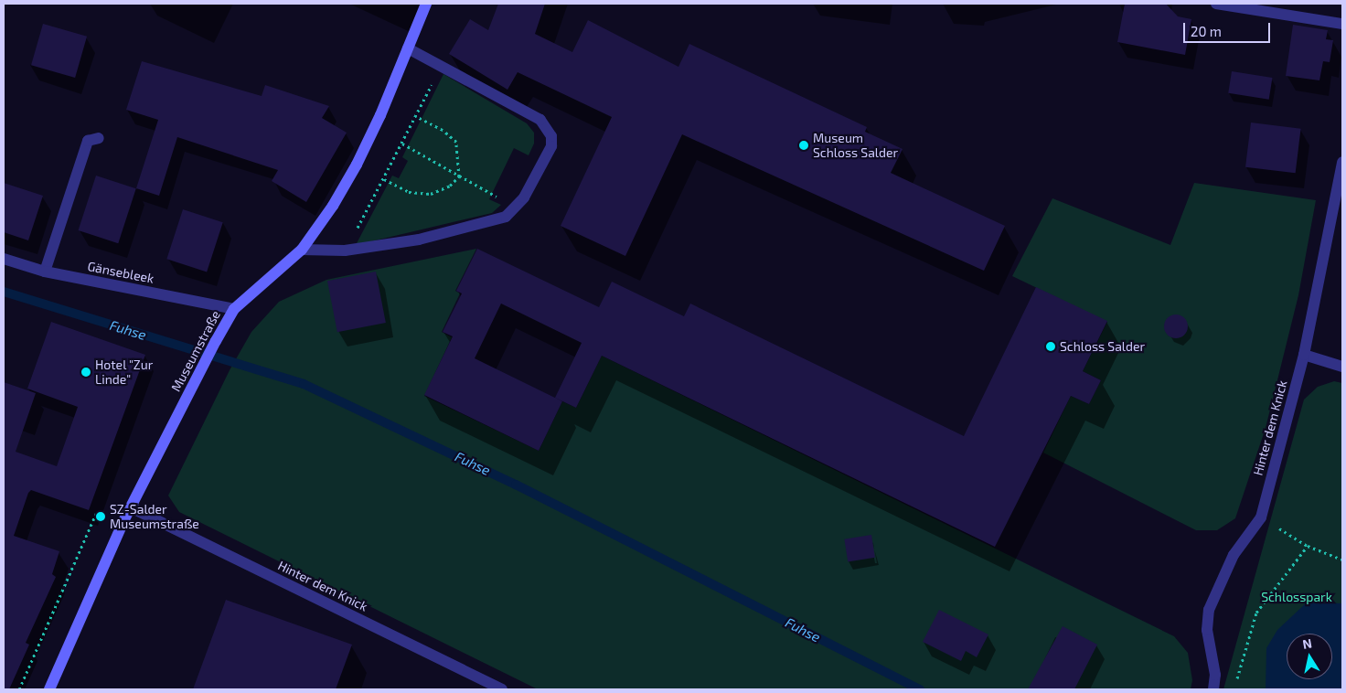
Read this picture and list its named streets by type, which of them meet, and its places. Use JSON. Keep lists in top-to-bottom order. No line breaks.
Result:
{"streets":{"main road":["Museumstraße"],"street":["Gänsebleek","Hinter dem Knick"]},"crossings":[["Gänsebleek","Museumstraße"],["Museumstraße","Hinter dem Knick"]],"water":["Fuhse"],"parks":["Schlosspark"],"places":["Museum Schloss Salder","Schloss Salder","Hotel \"Zur Linde\"","SZ-Salder Museumstraße"],"scale_bar":"20 m","north":"top"}
